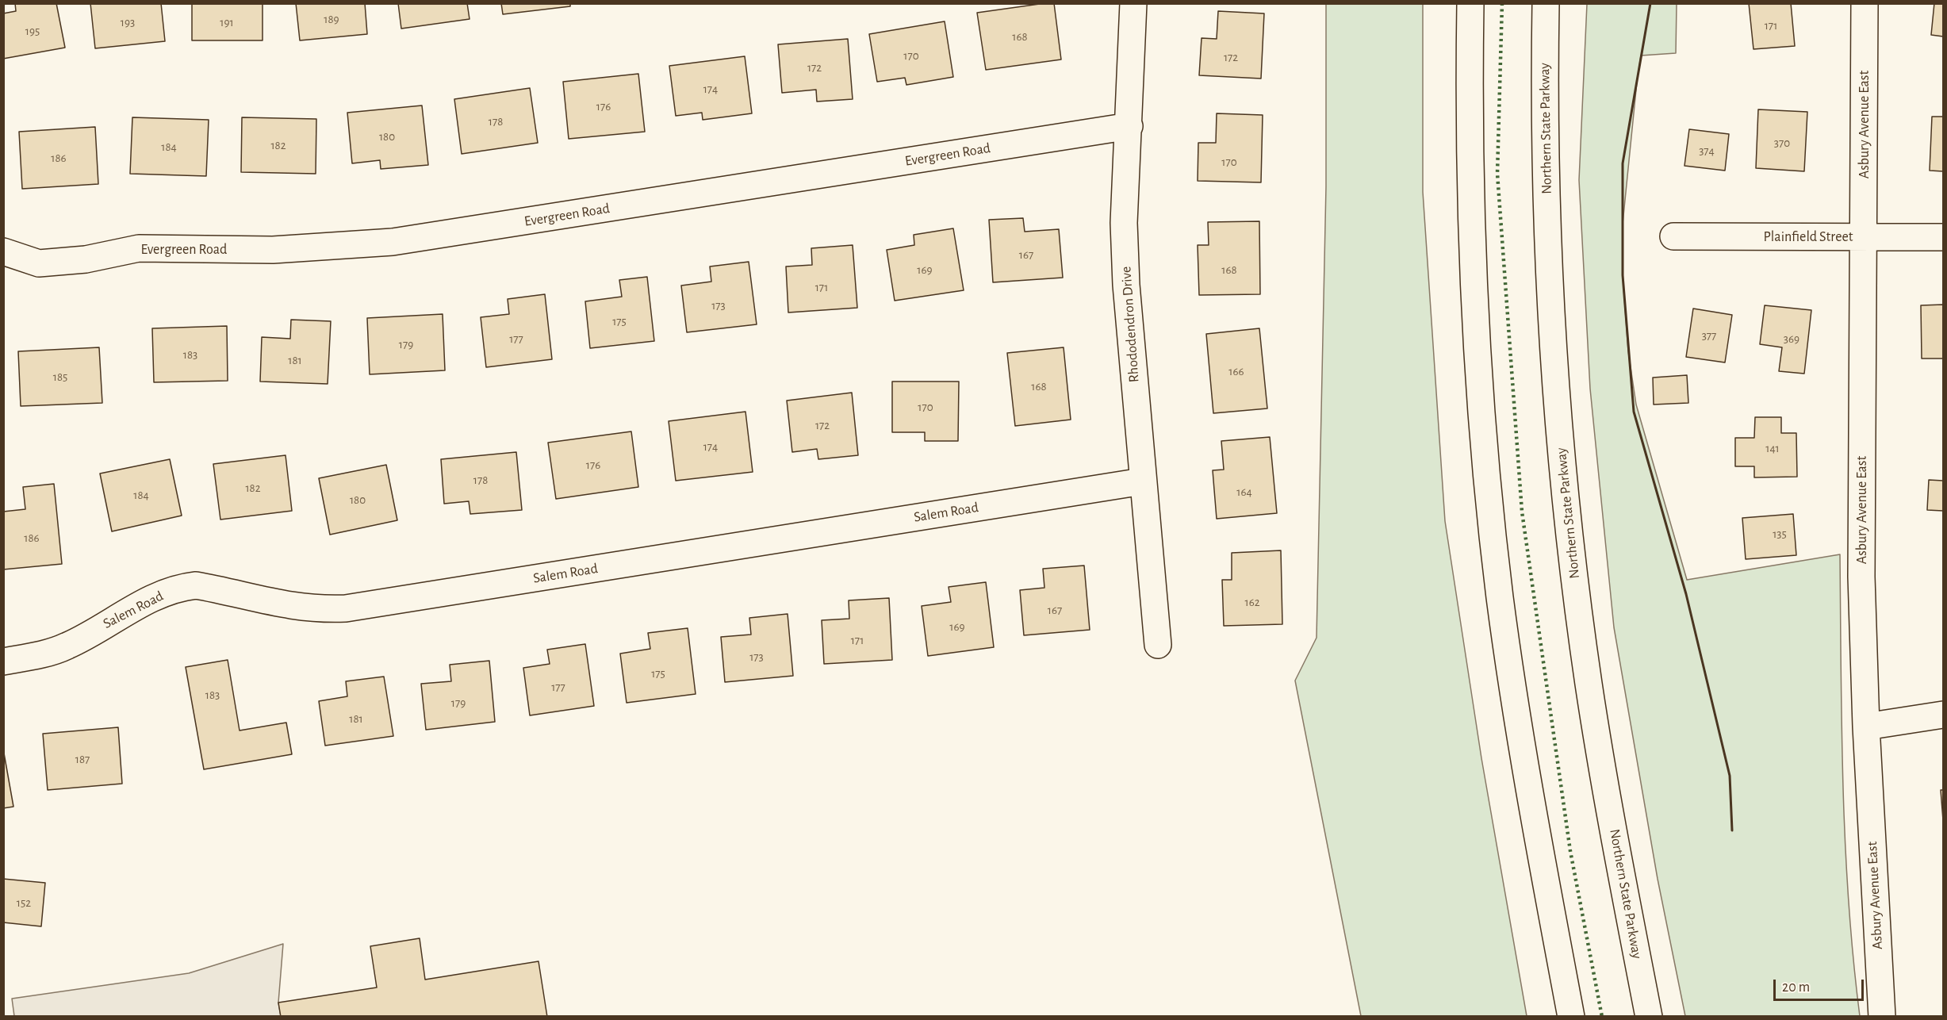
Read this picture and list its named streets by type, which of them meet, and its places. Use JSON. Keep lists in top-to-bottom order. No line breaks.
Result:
{"streets":{"main road":["Asbury Avenue East","Northern State Parkway","Evergreen Road","Plainfield Street","Rhododendron Drive","Salem Road"]},"crossings":[["Asbury Avenue East","Plainfield Street"],["Evergreen Road","Rhododendron Drive"],["Rhododendron Drive","Salem Road"]],"house_numbers":["189","193","191","171","195","168","170","172","172","174","176","178","180","370","182","184","374","186","170","167","169","168","171","173","175","377","177","369","179","183","181","166","185","168","170","172","174","141","176","178","182","164","184","180","135","186","162","167","169","171","173","175","177","183","179","181","187","152"],"scale_bar":"20 m"}
